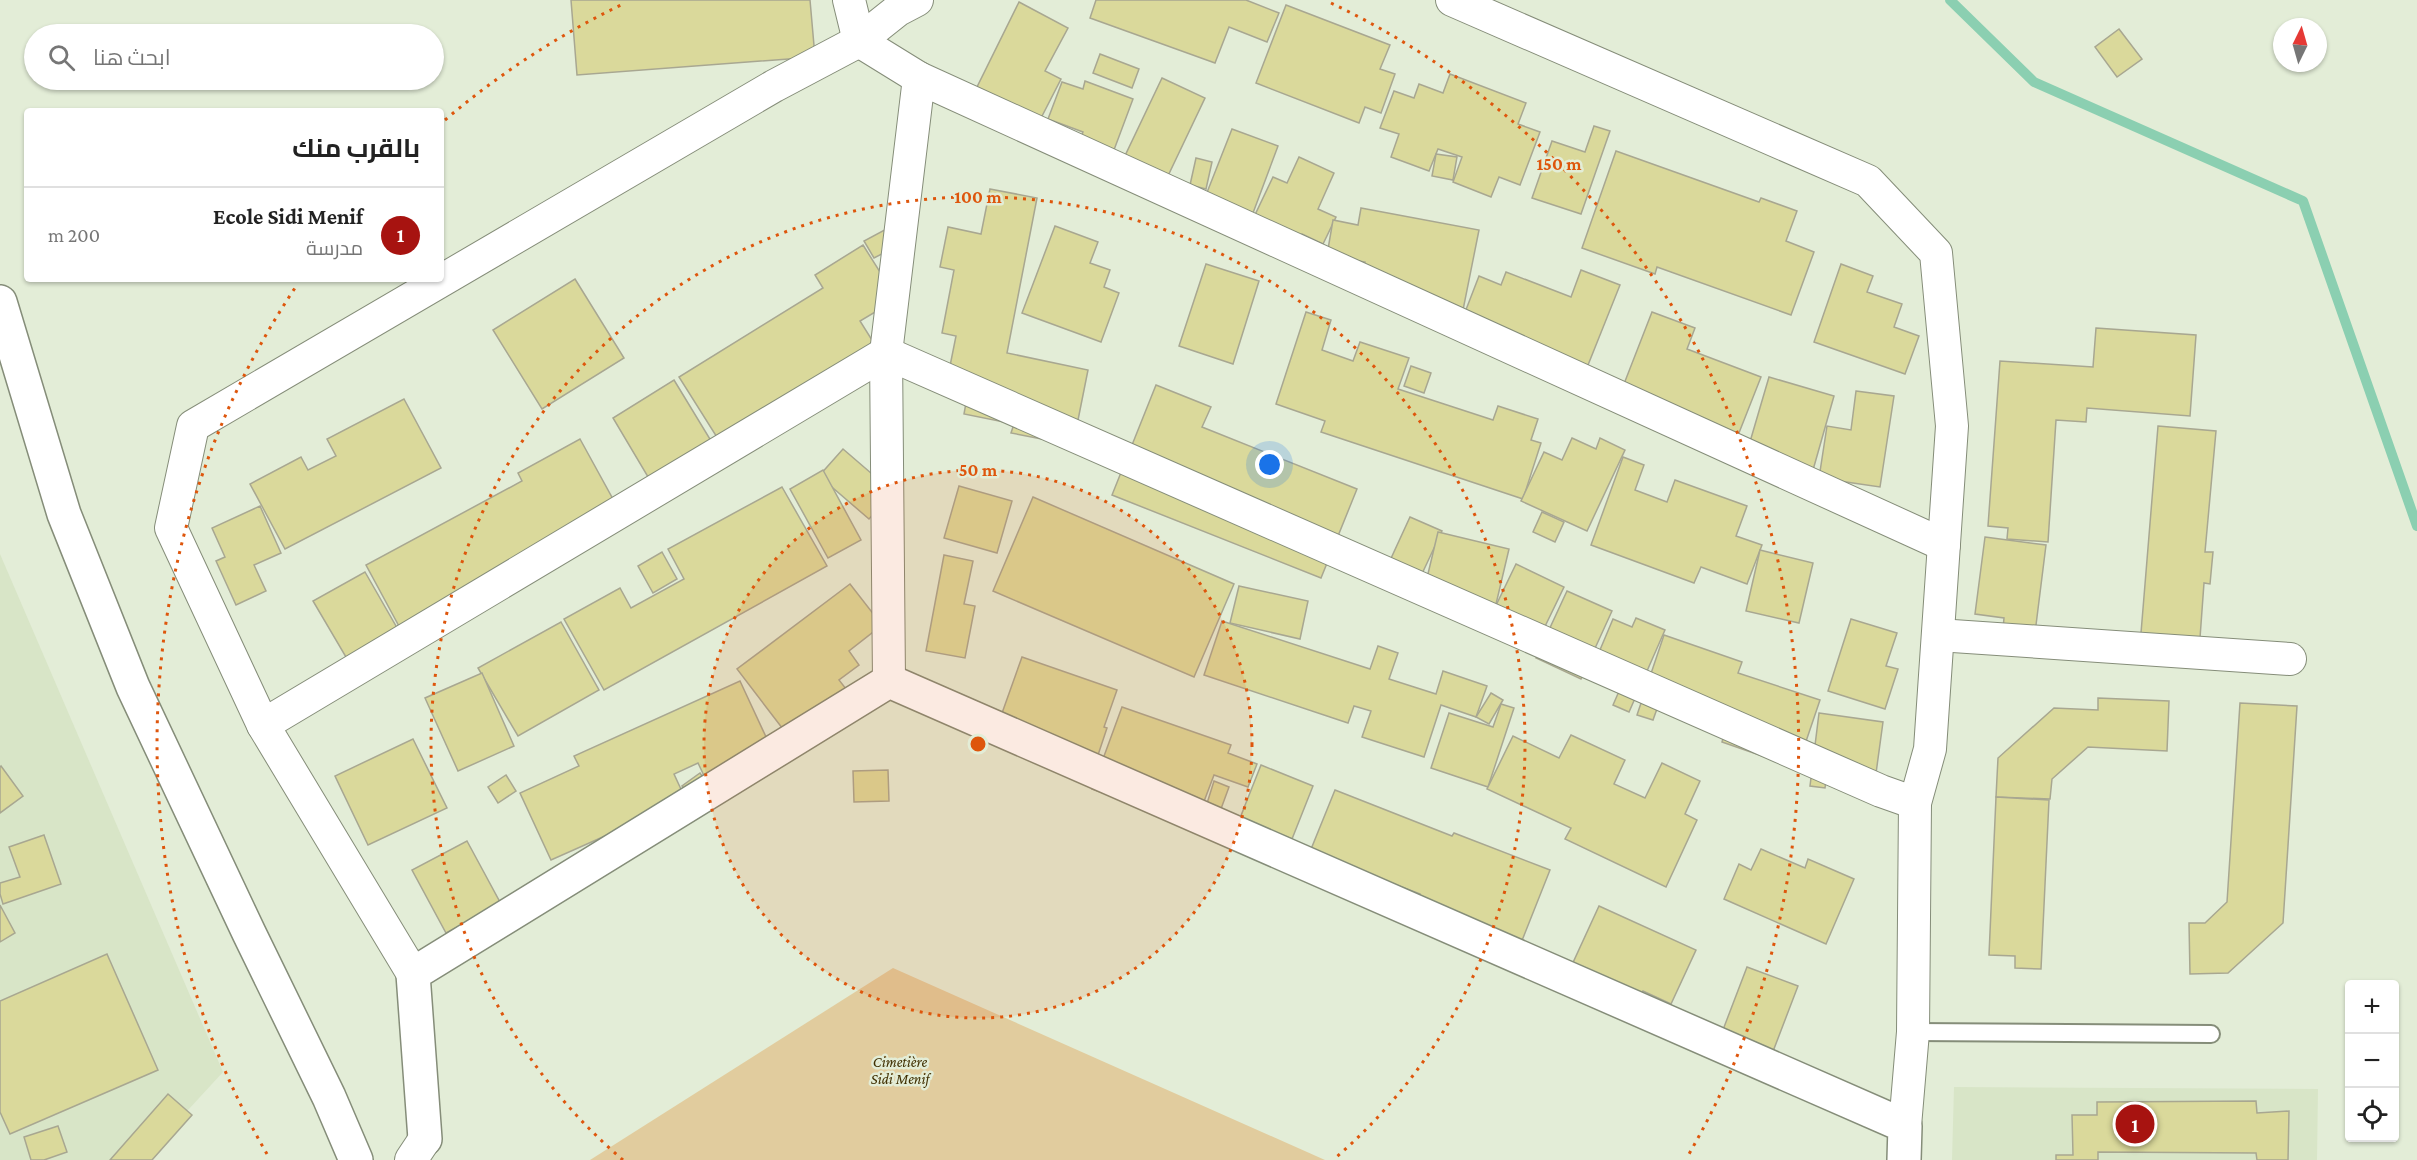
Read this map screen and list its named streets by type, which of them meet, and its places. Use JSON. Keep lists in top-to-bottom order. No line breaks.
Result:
{"parks":["Cimetière Sidi Menif"],"north":"top","page":{"search":"ابحث هنا","heading":"بالقرب منك","list":[{"mark":"1","name":"Ecole Sidi Menif","note":"مدرسة","value":"200 m"}],"map_buttons":["+","−"],"pins":"1"},"rings":["150 m","100 m","50 m"]}
